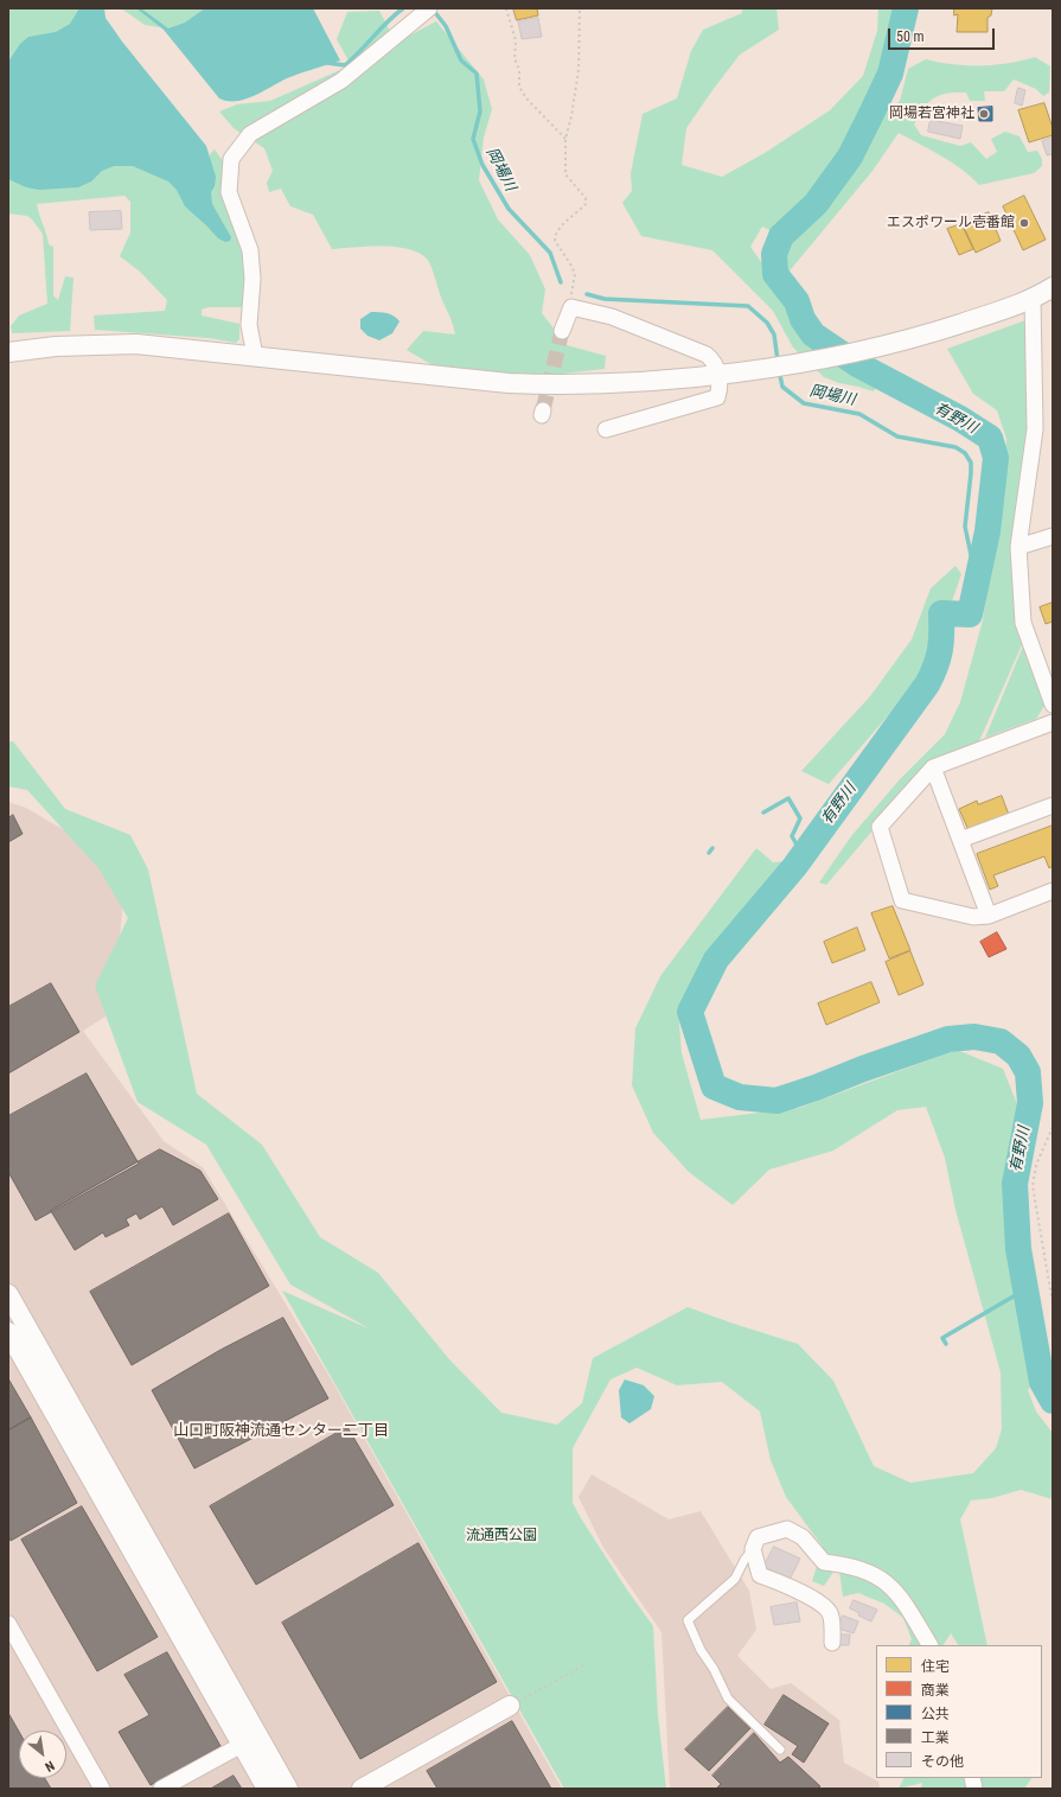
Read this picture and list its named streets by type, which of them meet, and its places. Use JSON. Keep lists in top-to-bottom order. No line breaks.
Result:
{"districts":["山口町阪神流通センター二丁目"],"water":["岡場川","有野川"],"parks":["流通西公園"],"places":["岡場若宮神社","エスポワール壱番館"],"legend":["住宅","商業","公共","工業","その他"],"scale_bar":"50 m","north":"bottom right"}
